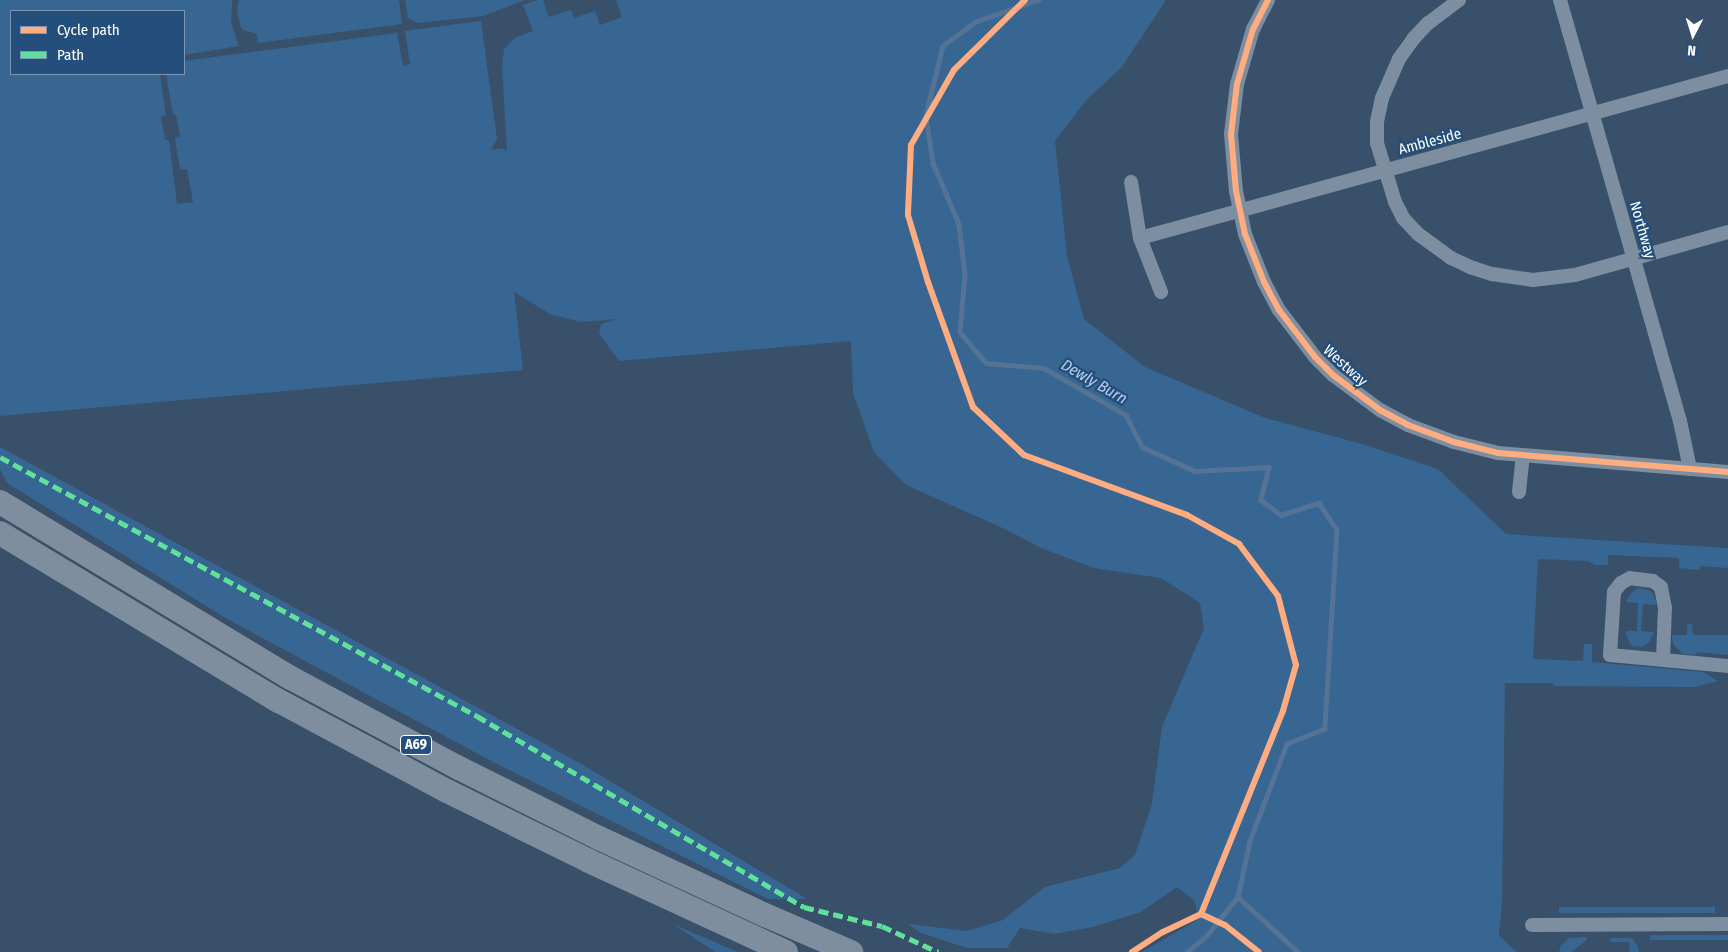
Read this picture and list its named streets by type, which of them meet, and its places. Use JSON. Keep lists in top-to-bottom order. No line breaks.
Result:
{"streets":{"highway":["A69"],"street":["Ambleside","Northway","Westway"]},"crossings":[["Ambleside","Northway"],["Ambleside","Westway"],["Northway","Westway"]],"water":["Dewly Burn"],"legend":["Cycle path","Path"],"north":"bottom"}
